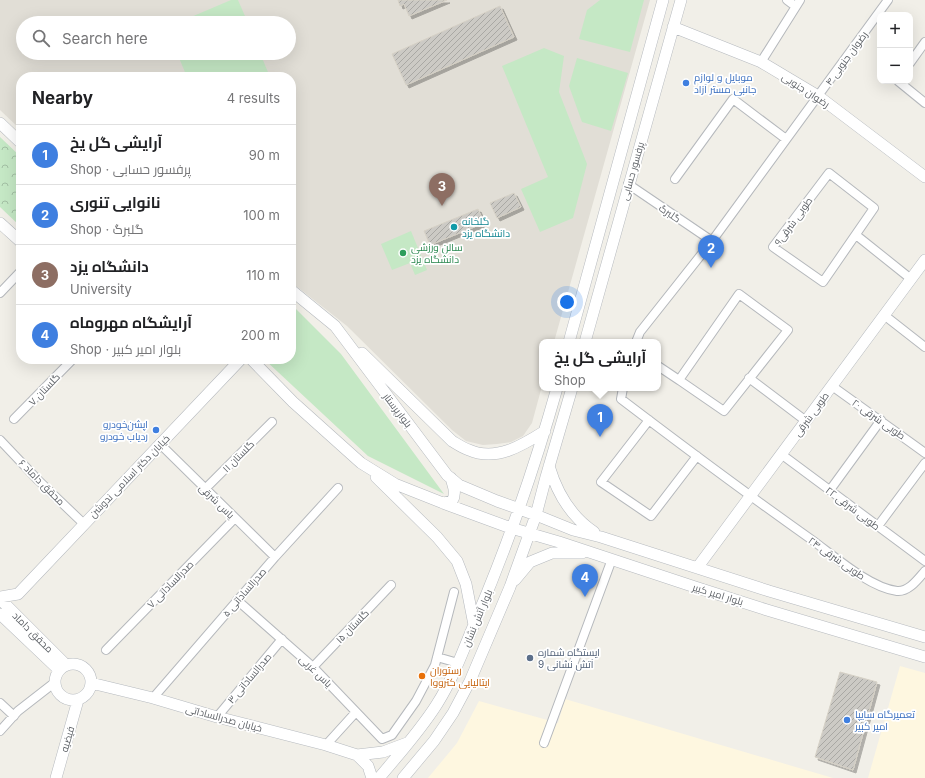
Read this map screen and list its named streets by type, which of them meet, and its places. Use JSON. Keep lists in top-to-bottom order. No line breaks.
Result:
{"streets":{"main road":["رضوان جنوبی","پرفسور حسابی","بلوارپرستار","طوبی شرقی","خيابان دکتر اسلامی ندوشن","بلوار امیر کبیر","بلوار آتش نشان","محقق داماد","خیابان صدرالساداتی","فیضیه"],"street":["رضوان جنوبی ۴","گلبرگ","طوبی شرقی۹","گلستان ۷","طوبی شرقی ۲۰","گلستان ۱۱","محقق داماد ۶","یاس شرقی","طوبی شرقی ۲۲","طوبی شرقی ۲۴","صدرالساداتی ۷","صدرالساداتی ۵","گلستان ۱۵","یاس غربی","صدرالساداتی ۳"]},"crossings":[["رضوان جنوبی ۴","رضوان جنوبی"],["رضوان جنوبی ۴","گلبرگ"],["رضوان جنوبی","پرفسور حسابی"],["پرفسور حسابی","گلبرگ"],["بلوارپرستار","بلوار امیر کبیر"],["بلوارپرستار","بلوار آتش نشان"],["طوبی شرقی","طوبی شرقی ۲۰"],["طوبی شرقی","طوبی شرقی ۲۲"],["طوبی شرقی","طوبی شرقی ۲۴"],["طوبی شرقی","بلوار امیر کبیر"],["گلستان ۱۱","یاس شرقی"],["خيابان دکتر اسلامی ندوشن","محقق داماد ۶"],["خيابان دکتر اسلامی ندوشن","یاس شرقی"],["خيابان دکتر اسلامی ندوشن","محقق داماد"],["یاس شرقی","صدرالساداتی ۷"],["یاس شرقی","صدرالساداتی ۵"],["صدرالساداتی ۵","یاس غربی"],["صدرالساداتی ۵","خیابان صدرالساداتی"],["بلوار امیر کبیر","بلوار آتش نشان"],["گلستان ۱۵","یاس غربی"],["محقق داماد","خیابان صدرالساداتی"],["محقق داماد","فیضیه"],["یاس غربی","صدرالساداتی ۳"],["صدرالساداتی ۳","خیابان صدرالساداتی"],["خیابان صدرالساداتی","فیضیه"]],"places":["موبایل و لوازم جانبی مستر آزاد","گلخانه دانشگاه یزد","سالن ورزشی دانشگاه یزد","اپشن‌خودرو ردیاب خودرو","ایستگاه شماره 9 آتش نشانی","رستوران ایتالیایی کترووا","تعمیرگاه سایپا امیر کبیر"],"page":{"map_buttons":["+","−"],"search":"Search here","heading":["Nearby","4 results"],"list":[{"mark":"1","name":"آرایشی گل یخ","note":"Shop · پرفسور حسابی","value":"90 m"},{"mark":"2","name":"نانوایی تنوری","note":"Shop · گلبرگ","value":"100 m"},{"mark":"3","name":"دانشگاه یزد","note":"University","value":"110 m"},{"mark":"4","name":"آرایشگاه مهروماه","note":"Shop · بلوار امیر کبیر","value":"200 m"}],"pins":["3","2","1","4"],"popup":["آرایشی گل یخ","Shop"]}}
